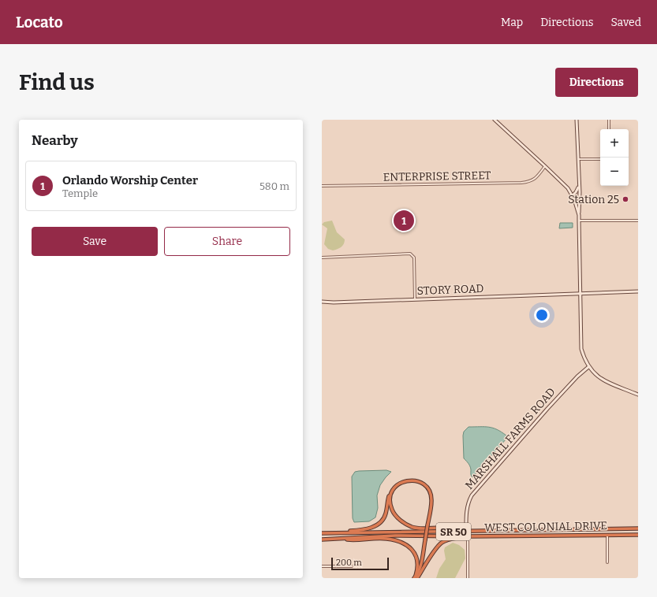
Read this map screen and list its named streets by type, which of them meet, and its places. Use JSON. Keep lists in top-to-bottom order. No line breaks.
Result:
{"streets":{"highway":["WEST COLONIAL DRIVE","SR 50"],"street":["ENTERPRISE STREET","STORY ROAD","MARSHALL FARMS ROAD"]},"crossings":[["MARSHALL FARMS ROAD","WEST COLONIAL DRIVE"]],"places":["Station 25"],"scale_bar":"200 m","page":{"header":"Locato","nav":["Map","Directions","Saved"],"buttons":["Directions",["Save","Share"]],"title":"Find us","heading":"Nearby","map_buttons":["+","−"],"list":[{"mark":"1","name":"Orlando Worship Center","note":"Temple","value":"580 m"}],"pins":"1","scale":"200 m"}}
